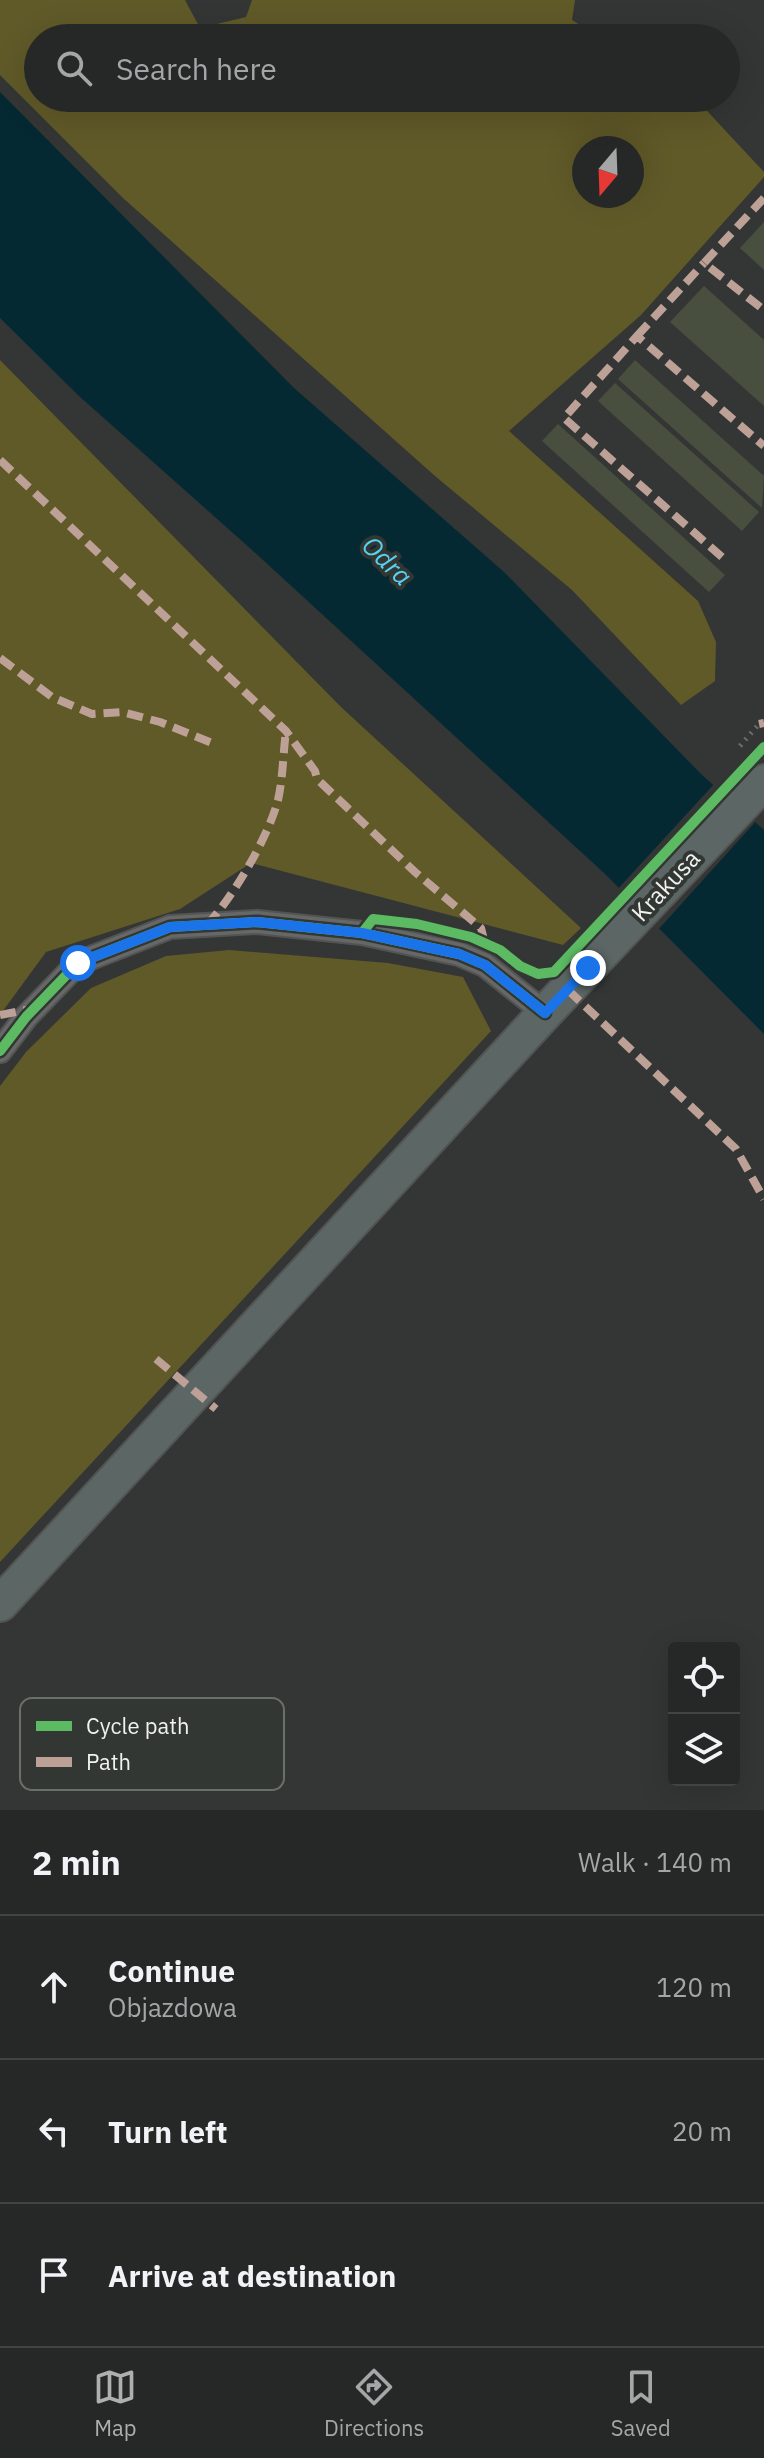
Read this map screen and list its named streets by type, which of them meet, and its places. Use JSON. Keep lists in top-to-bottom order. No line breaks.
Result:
{"streets":{"main road":["Krakusa"]},"water":["Odra"],"legend":["Cycle path","Path"],"north":"bottom","page":{"search":"Search here","heading":["2 min","Walk · 140 m"],"list":[["Continue","Objazdowa","120 m"],["Turn left","20 m"],"Arrive at destination"],"nav":["Map","Directions","Saved"]}}
